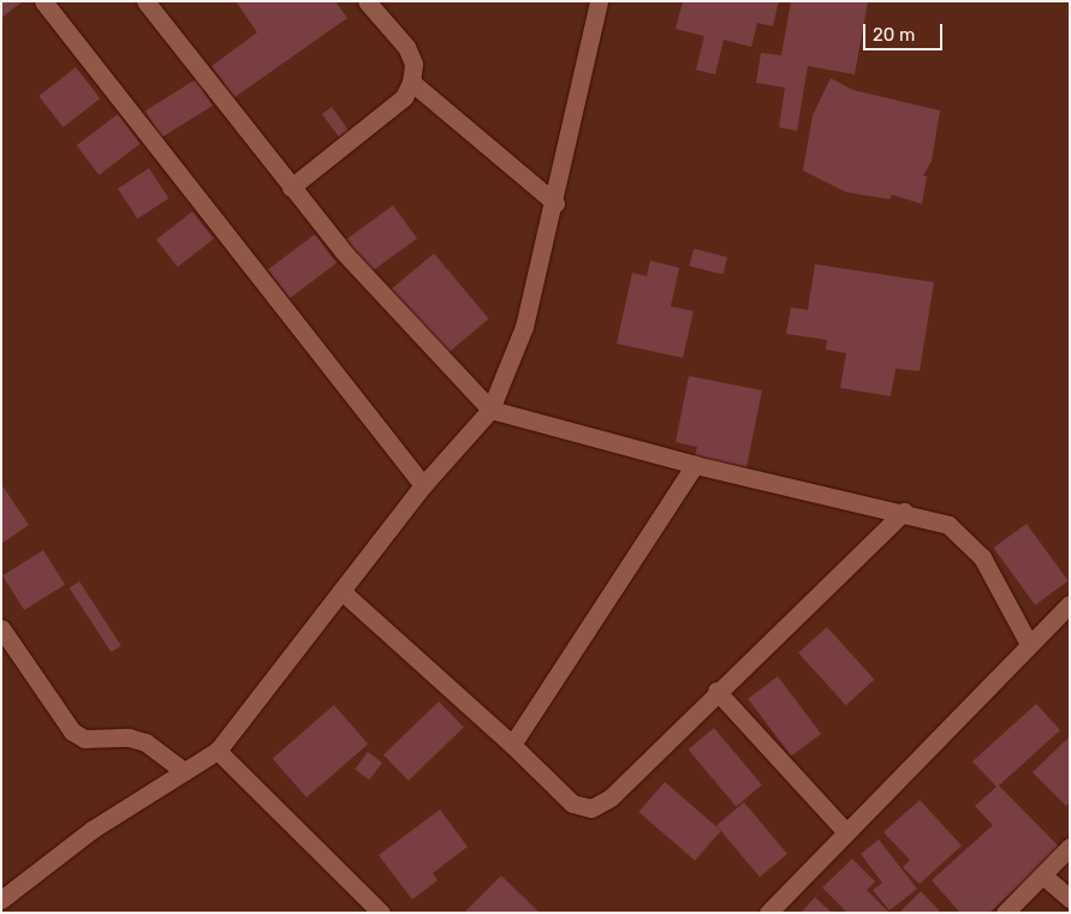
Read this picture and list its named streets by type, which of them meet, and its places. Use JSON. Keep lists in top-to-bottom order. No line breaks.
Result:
{"scale_bar":"20 m"}
